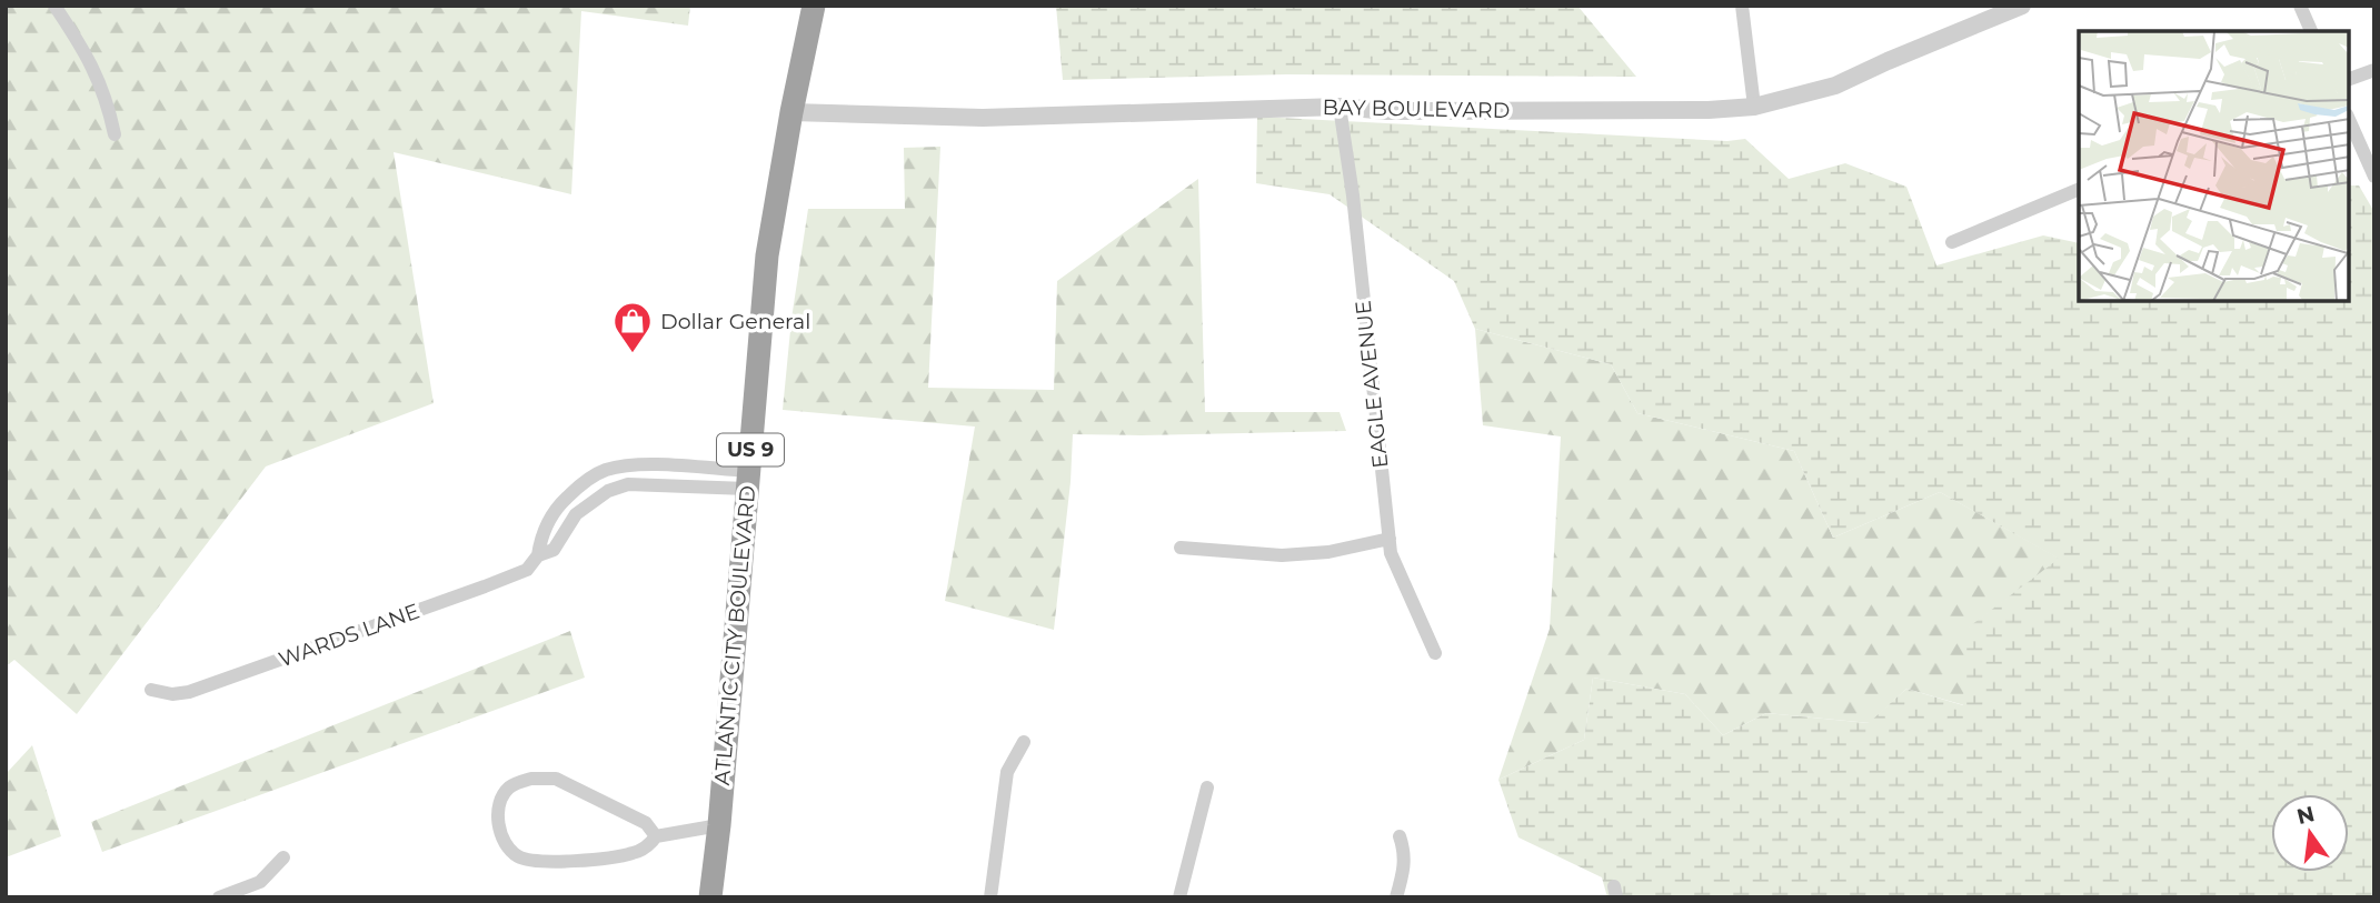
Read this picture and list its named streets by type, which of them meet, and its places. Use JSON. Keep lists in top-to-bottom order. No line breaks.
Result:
{"streets":{"highway":["US 9","ATLANTIC CITY BOULEVARD"],"street":["BAY BOULEVARD","EAGLE AVENUE","WARDS LANE"]},"crossings":[["BAY BOULEVARD","EAGLE AVENUE"],["BAY BOULEVARD","ATLANTIC CITY BOULEVARD"],["WARDS LANE","ATLANTIC CITY BOULEVARD"]],"places":{"shop":["Dollar General"]},"north":"top"}
